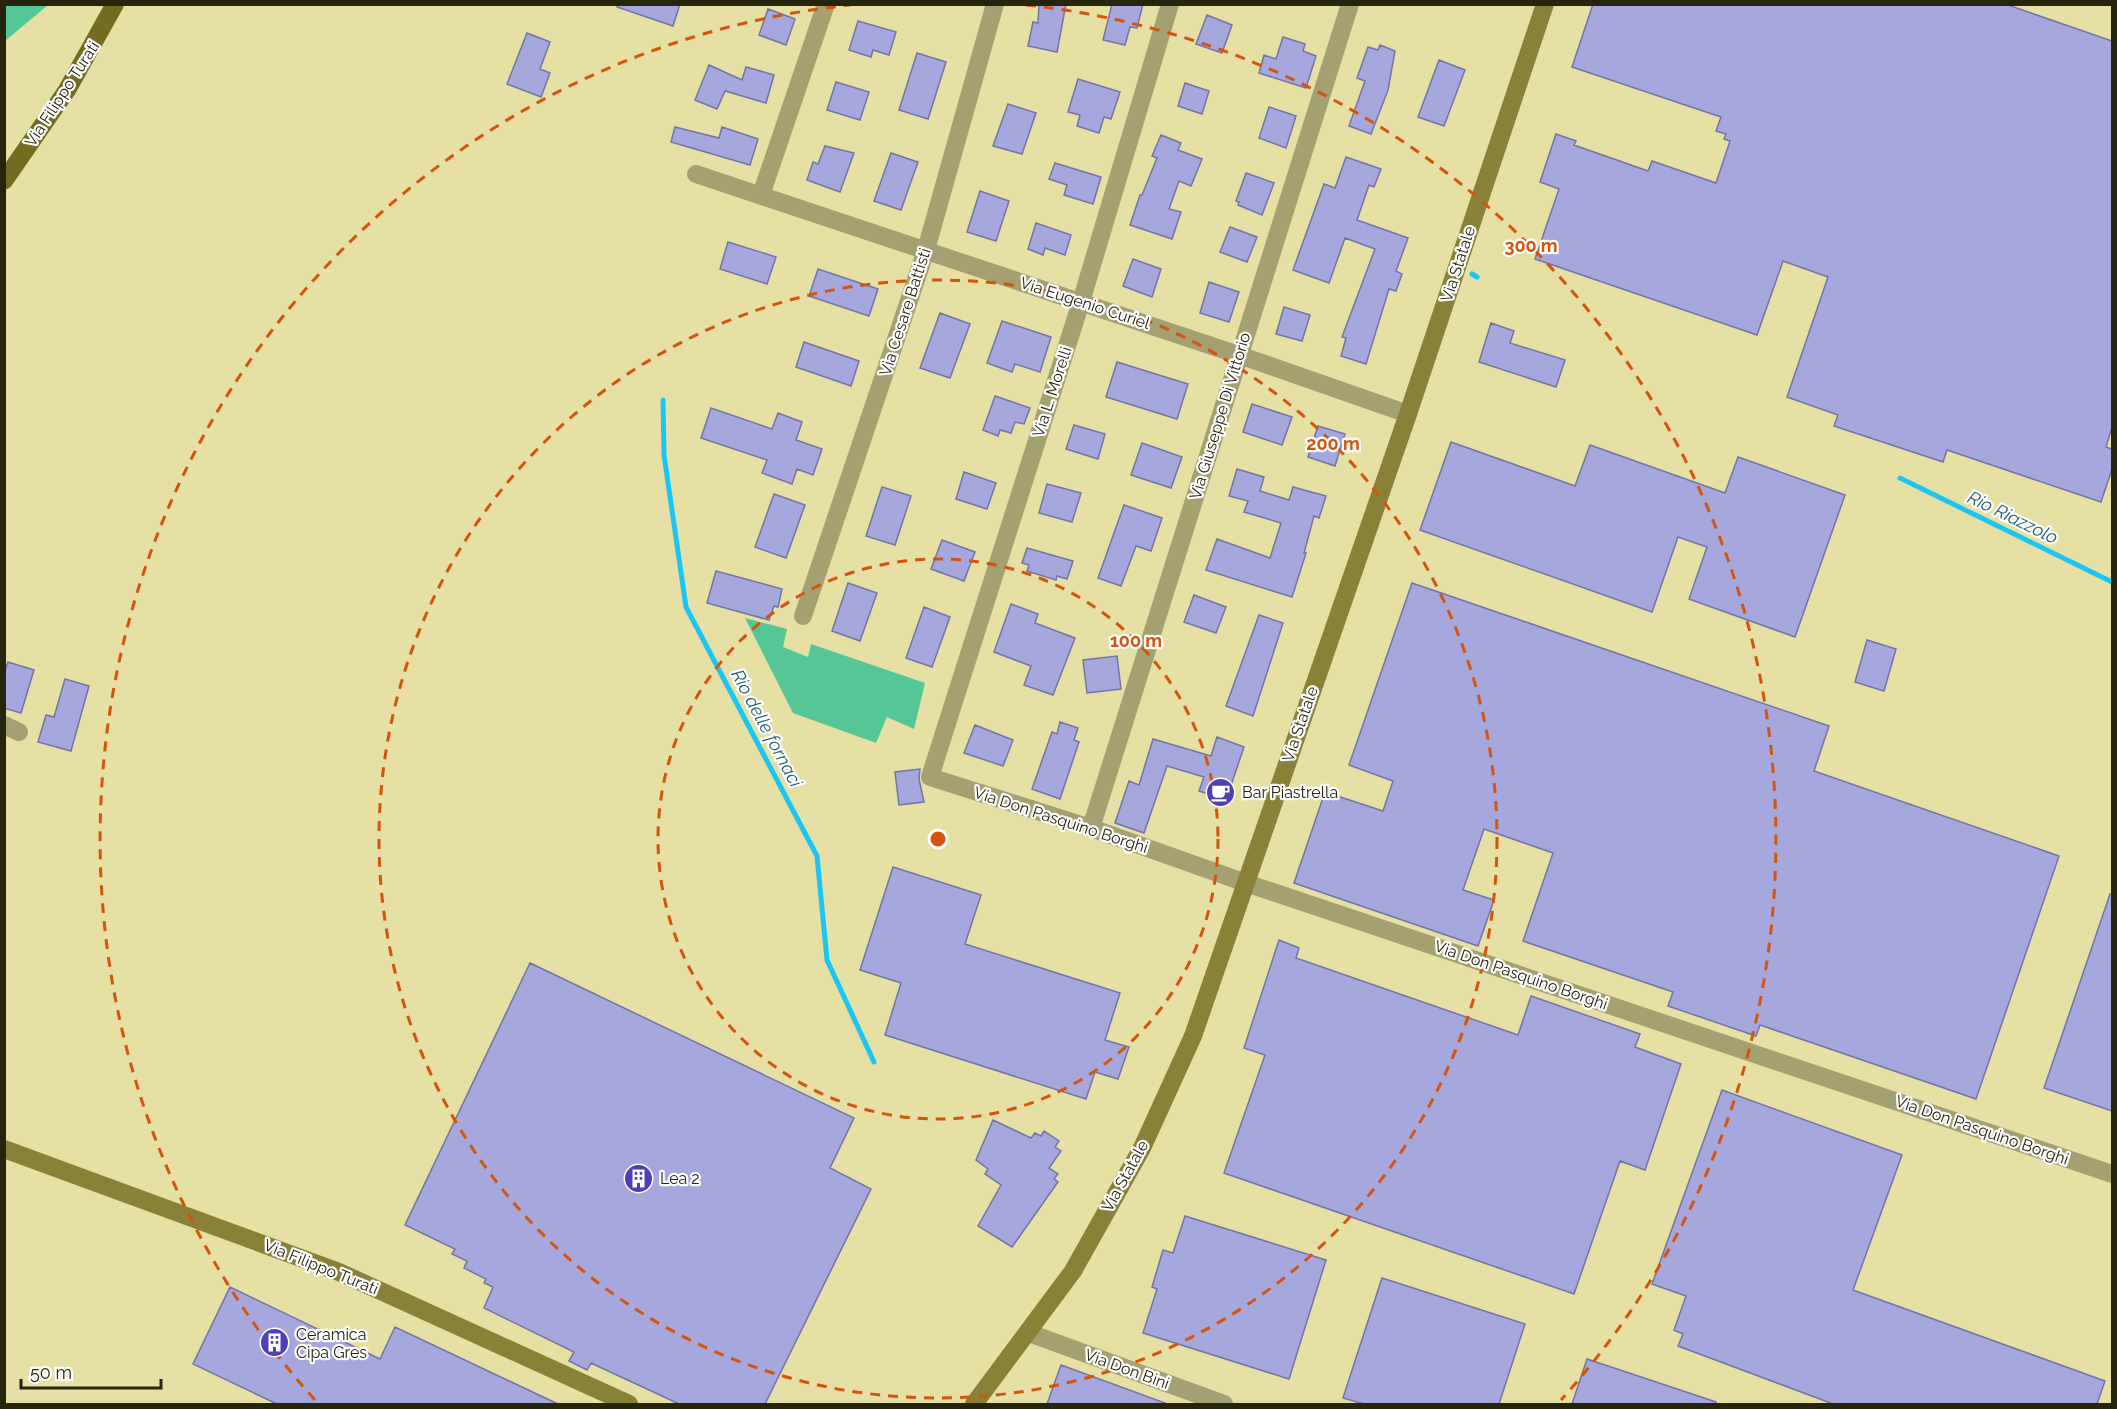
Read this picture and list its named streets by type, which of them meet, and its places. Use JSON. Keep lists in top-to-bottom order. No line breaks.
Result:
{"streets":{"main road":["Via Filippo Turati","Via Statale"],"street":["Via Eugenio Curiel","Via Cesare Battisti","Via L. Morelli","Via Giuseppe Di Vittorio","Via Don Pasquino Borghi","Via Don Bini"]},"crossings":[["Via Statale","Via Eugenio Curiel"],["Via Statale","Via Don Pasquino Borghi"],["Via Statale","Via Don Bini"],["Via Eugenio Curiel","Via Cesare Battisti"],["Via Eugenio Curiel","Via L. Morelli"],["Via Eugenio Curiel","Via Giuseppe Di Vittorio"],["Via L. Morelli","Via Don Pasquino Borghi"],["Via Giuseppe Di Vittorio","Via Don Pasquino Borghi"]],"water":["Rio Riazzolo","Rio delle fornaci"],"places":{"cafe":["Bar Piastrella"],"building":["Lea 2","Ceramica Cipa Gres"]},"scale_bar":"50 m","rings":["300 m","200 m","100 m"]}
